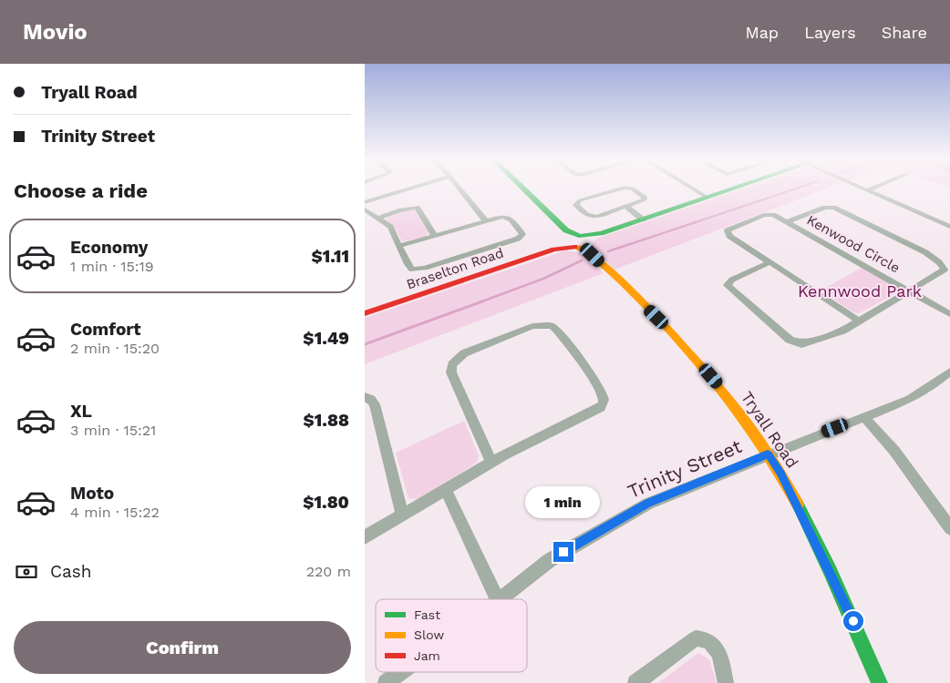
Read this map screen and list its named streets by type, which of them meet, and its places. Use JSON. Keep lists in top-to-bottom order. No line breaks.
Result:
{"streets":{"street":["Kenwood Circle","Braselton Road","Tryall Road","Trinity Street"]},"crossings":[["Braselton Road","Tryall Road"],["Tryall Road","Trinity Street"]],"parks":["Kennwood Park"],"legend":["Fast","Slow","Jam"],"page":{"header":"Movio","nav":["Map","Layers","Share"],"banner":["Tryall Road","Trinity Street"],"heading":"Choose a ride","list":[{"name":"Economy","note":"1 min · 15:19","value":"$1.11"},{"name":"Comfort","note":"2 min · 15:20","value":"$1.49"},{"name":"XL","note":"3 min · 15:21","value":"$1.88"},{"name":"Moto","note":"4 min · 15:22","value":"$1.80"}],"bubble":"1 min","pay":["Cash","220 m"],"buttons":"Confirm"}}
